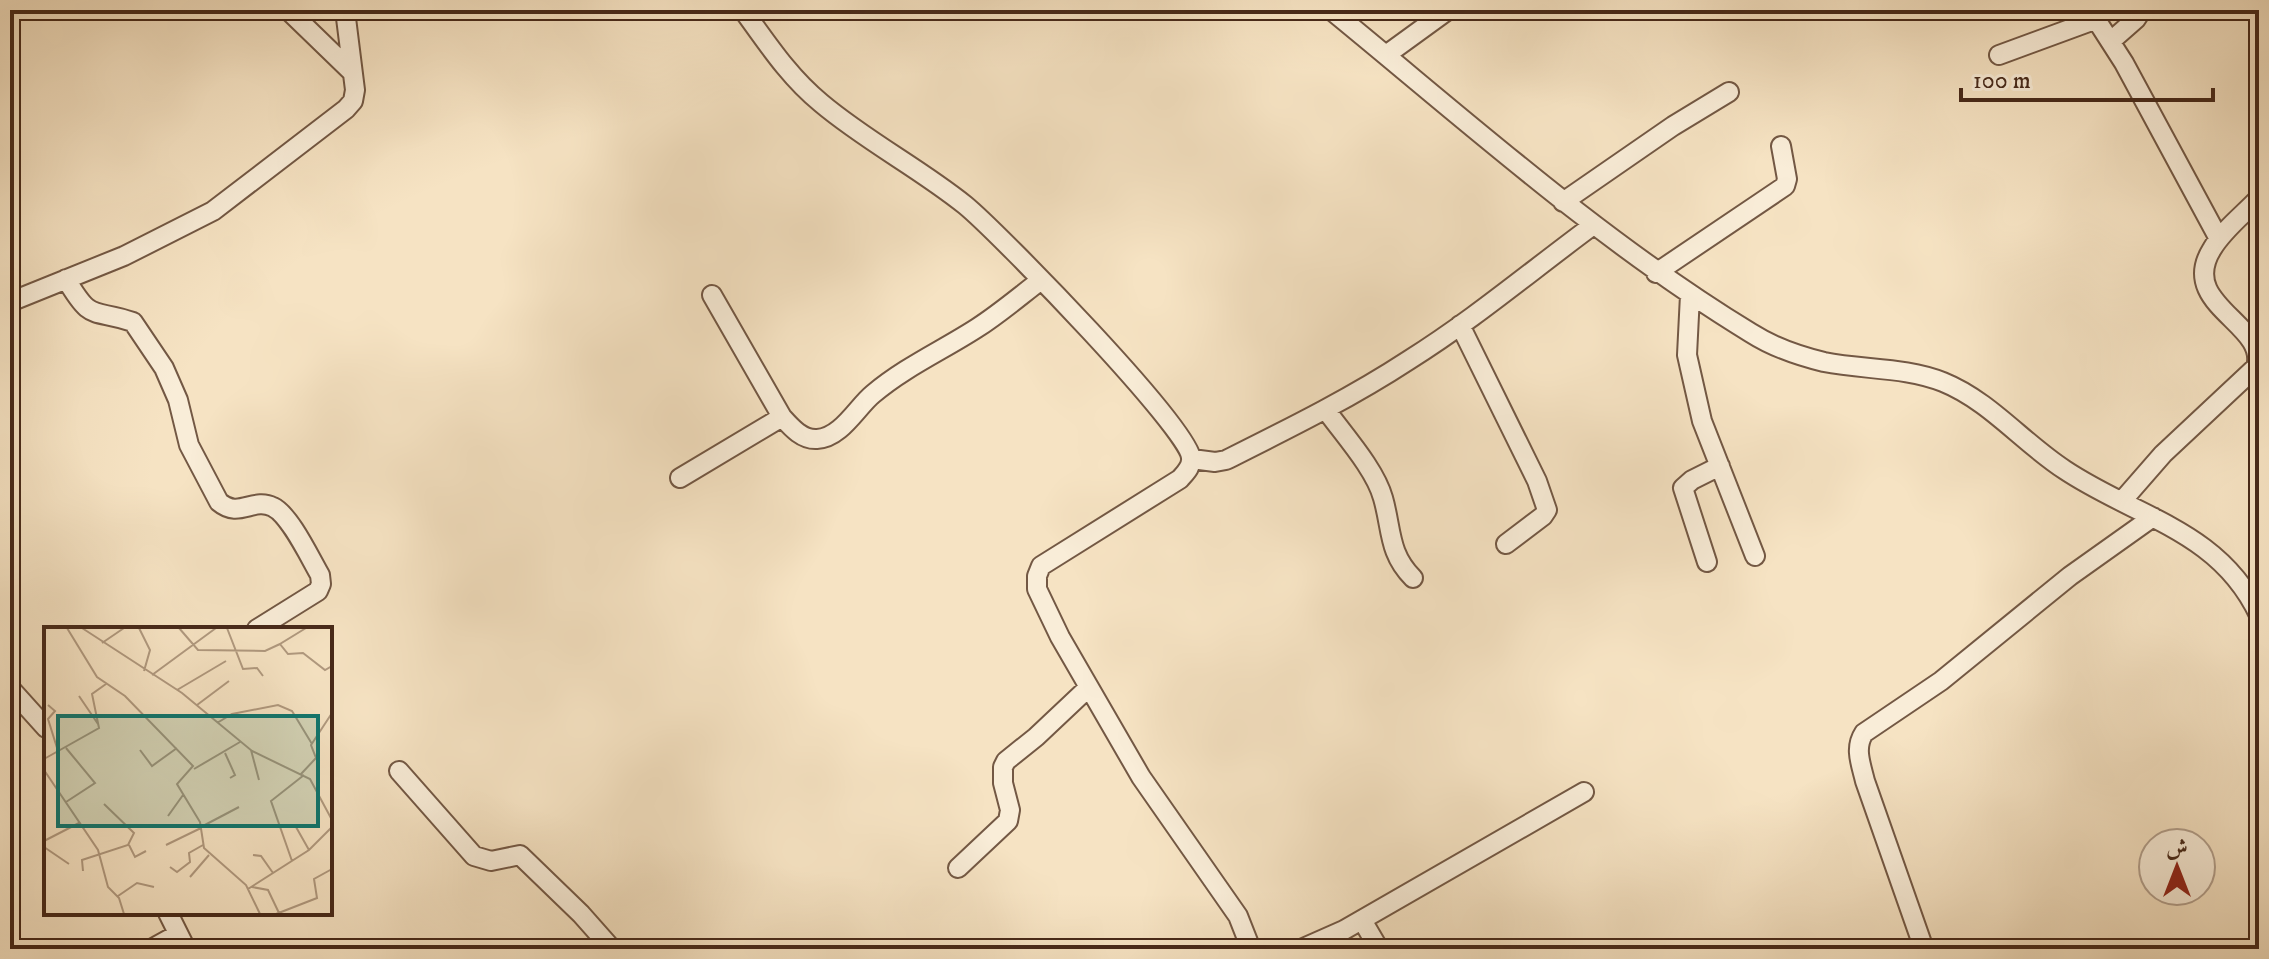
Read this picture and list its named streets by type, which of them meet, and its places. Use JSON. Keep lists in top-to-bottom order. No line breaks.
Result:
{"scale_bar":"100 m","north":"top"}
